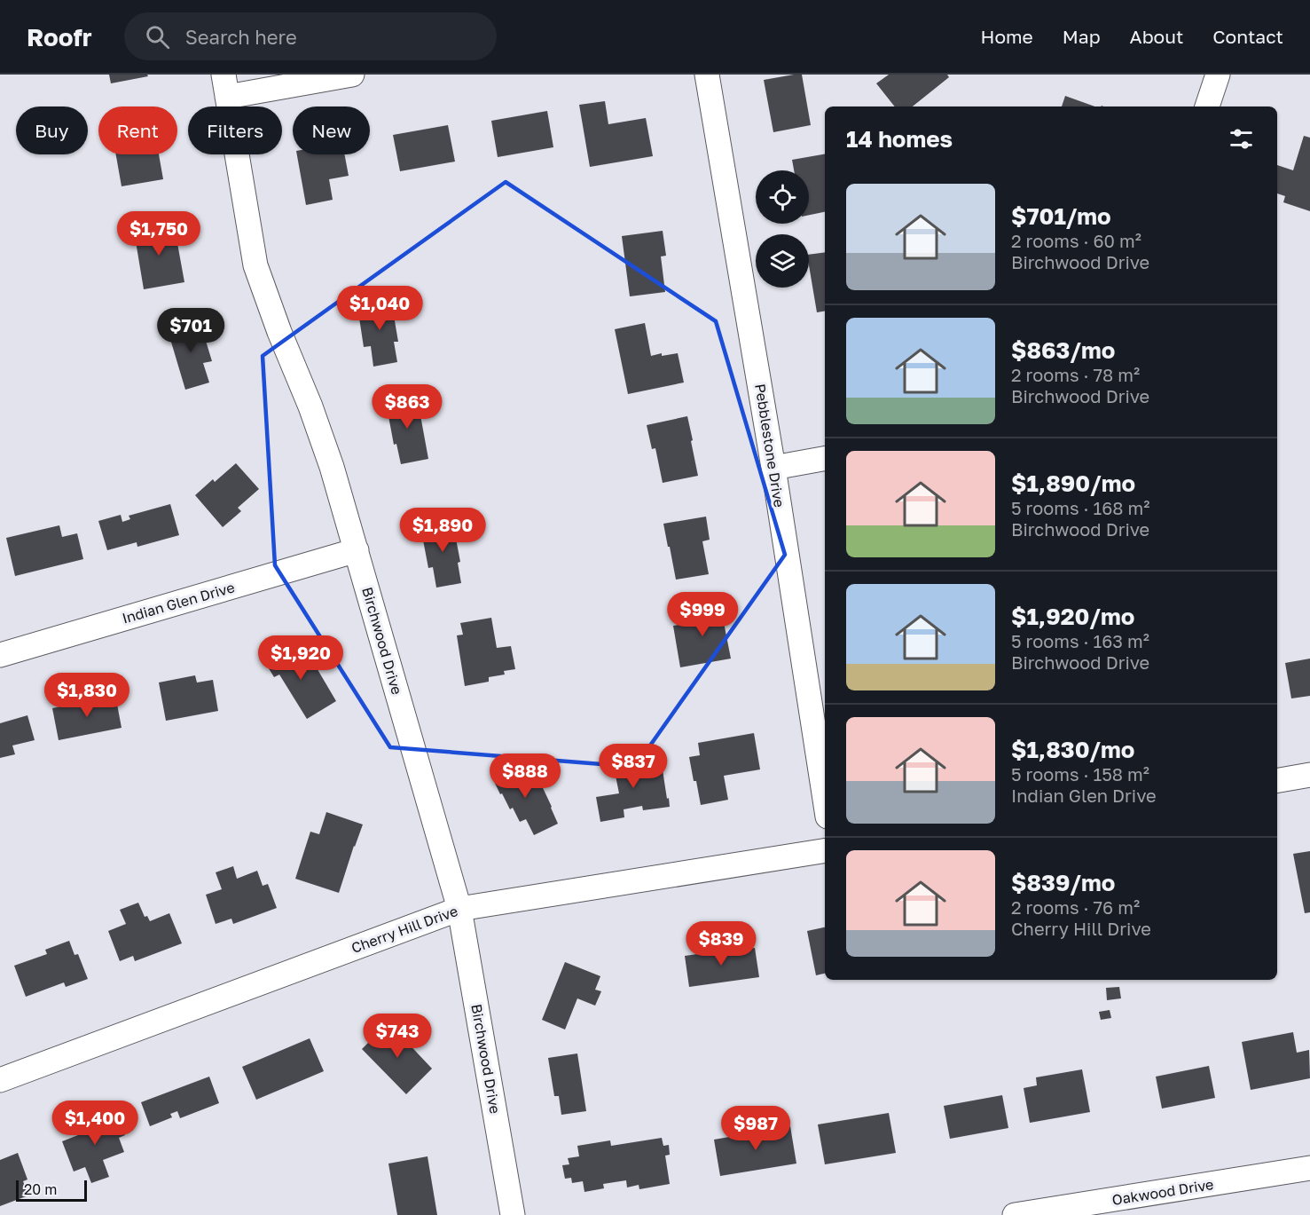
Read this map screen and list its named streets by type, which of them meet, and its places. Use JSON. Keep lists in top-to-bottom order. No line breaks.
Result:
{"streets":{"street":["Pebblestone Drive","Indian Glen Drive","Birchwood Drive","Cherry Hill Drive","Oakwood Drive"]},"crossings":[["Indian Glen Drive","Birchwood Drive"],["Birchwood Drive","Cherry Hill Drive"]],"scale_bar":"20 m","page":{"header":"Roofr","search":"Search here","nav":["Home","Map","About","Contact"],"chip":["Buy","Rent","Filters","New"],"heading":"14 homes","list":[{"name":"$701/mo","note":"2 rooms · 60 m² · Birchwood Drive"},{"name":"$863/mo","note":"2 rooms · 78 m² · Birchwood Drive"},{"name":"$1,890/mo","note":"5 rooms · 168 m² · Birchwood Drive"},{"name":"$1,920/mo","note":"5 rooms · 163 m² · Birchwood Drive"},{"name":"$1,830/mo","note":"5 rooms · 158 m² · Indian Glen Drive"},{"name":"$839/mo","note":"2 rooms · 76 m² · Cherry Hill Drive"}],"price":["$1,750","$1,040","$701","$863","$1,890","$999","$1,920","$1,830","$837","$888","$839","$743","$1,400","$987"],"scale":"20 m"}}
